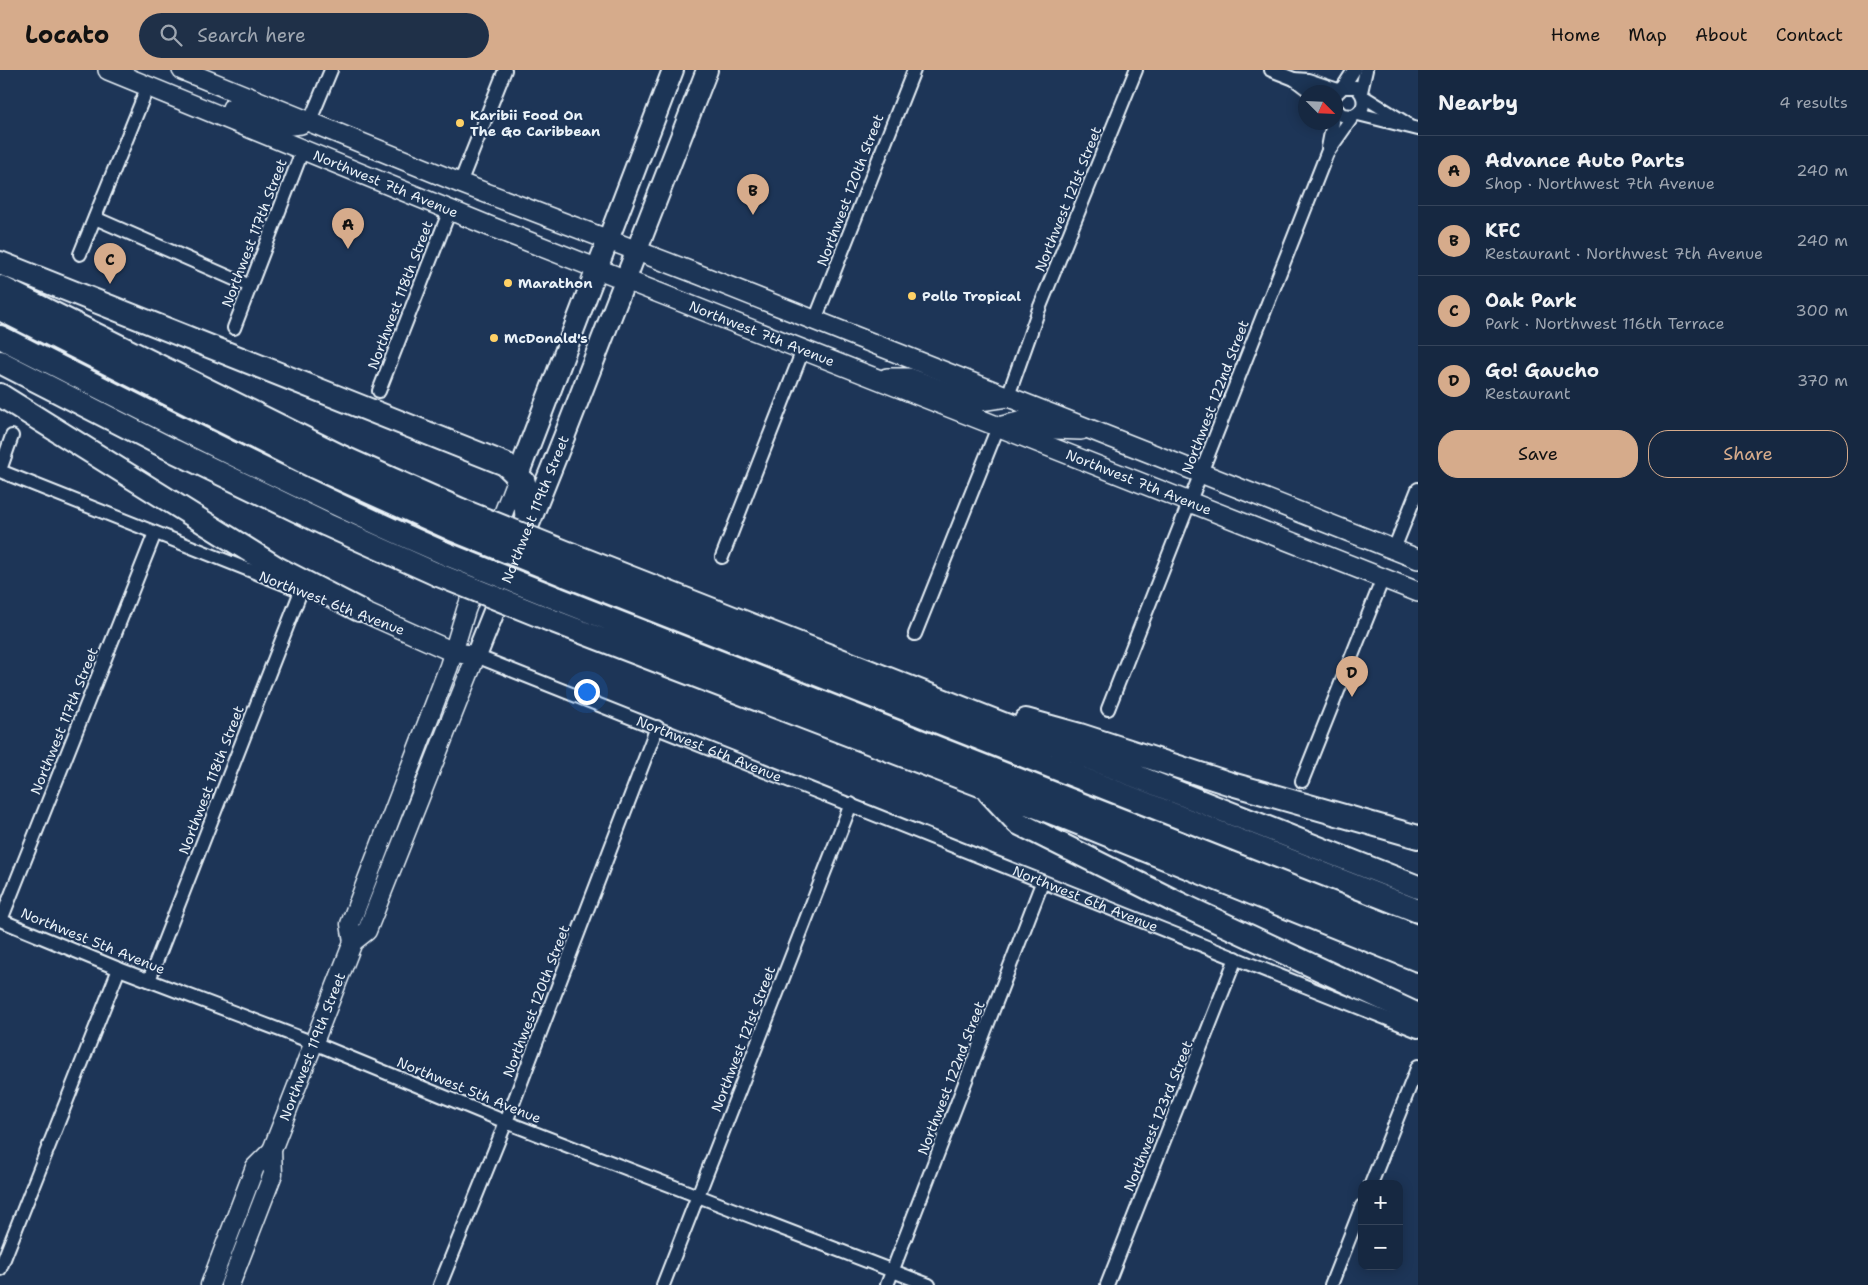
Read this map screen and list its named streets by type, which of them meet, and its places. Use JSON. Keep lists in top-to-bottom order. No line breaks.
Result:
{"streets":{"highway":["Northwest 119th Street"],"main road":["Northwest 7th Avenue","Northwest 6th Avenue"],"street":["Northwest 120th Street","Northwest 121st Street","Northwest 117th Street","Northwest 118th Street","Northwest 122nd Street","Northwest 5th Avenue","Northwest 123rd Street"]},"crossings":[["Northwest 7th Avenue","Northwest 120th Street"],["Northwest 7th Avenue","Northwest 121st Street"],["Northwest 7th Avenue","Northwest 117th Street"],["Northwest 7th Avenue","Northwest 118th Street"],["Northwest 7th Avenue","Northwest 122nd Street"],["Northwest 7th Avenue","Northwest 119th Street"],["Northwest 120th Street","Northwest 6th Avenue"],["Northwest 120th Street","Northwest 5th Avenue"],["Northwest 121st Street","Northwest 6th Avenue"],["Northwest 121st Street","Northwest 5th Avenue"],["Northwest 117th Street","Northwest 6th Avenue"],["Northwest 117th Street","Northwest 5th Avenue"],["Northwest 118th Street","Northwest 6th Avenue"],["Northwest 118th Street","Northwest 5th Avenue"],["Northwest 122nd Street","Northwest 6th Avenue"],["Northwest 122nd Street","Northwest 5th Avenue"],["Northwest 119th Street","Northwest 6th Avenue"],["Northwest 119th Street","Northwest 5th Avenue"],["Northwest 6th Avenue","Northwest 123rd Street"]],"places":["Karibii Food On The Go Caribbean","Marathon","Pollo Tropical","McDonald's"],"north":"bottom right","page":{"header":"Locato","search":"Search here","nav":["Home","Map","About","Contact"],"heading":["Nearby","4 results"],"list":[{"mark":"A","name":"Advance Auto Parts","note":"Shop · Northwest 7th Avenue","value":"240 m"},{"mark":"B","name":"KFC","note":"Restaurant · Northwest 7th Avenue","value":"240 m"},{"mark":"C","name":"Oak Park","note":"Park · Northwest 116th Terrace","value":"300 m"},{"mark":"D","name":"Go! Gaucho","note":"Restaurant","value":"370 m"}],"pins":["B","A","C","D"],"buttons":["Save","Share"],"map_buttons":["+","−"]}}
